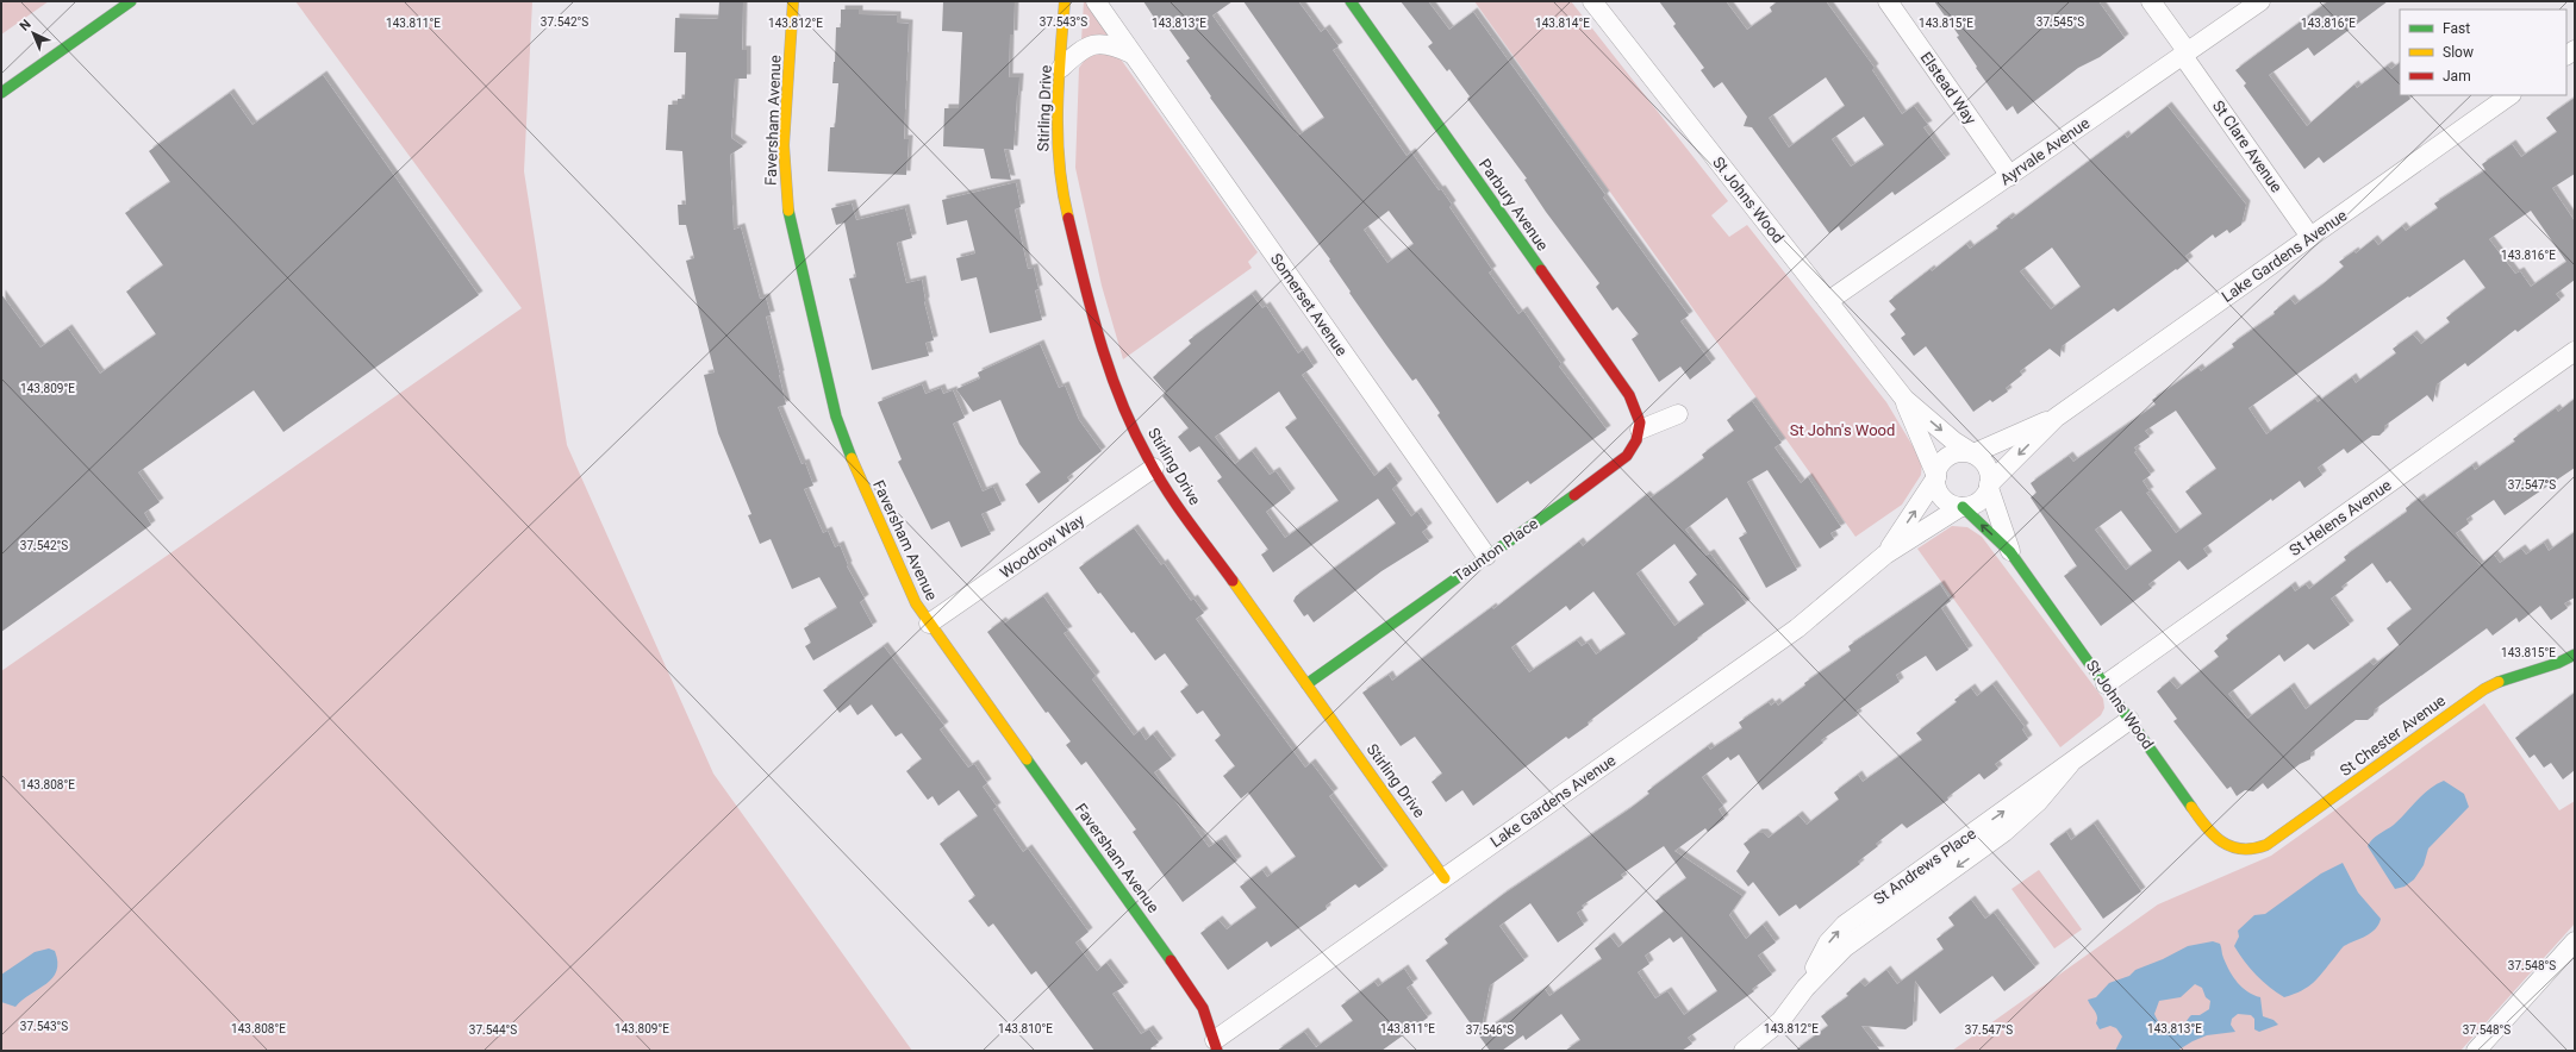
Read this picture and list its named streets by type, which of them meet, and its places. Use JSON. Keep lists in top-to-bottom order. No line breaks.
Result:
{"streets":{"street":["Elstead Way","Stirling Drive","Faversham Avenue","St Clare Avenue","Ayrvale Avenue","St Johns Wood","Parbury Avenue","Lake Gardens Avenue","Somerset Avenue","St Helens Avenue","Woodrow Way","Taunton Place","St Chester Avenue","St Andrews Place"]},"crossings":[["Elstead Way","Ayrvale Avenue"],["Stirling Drive","Lake Gardens Avenue"],["Stirling Drive","Woodrow Way"],["Stirling Drive","Taunton Place"],["Faversham Avenue","Lake Gardens Avenue"],["Faversham Avenue","Woodrow Way"],["St Clare Avenue","Ayrvale Avenue"],["St Clare Avenue","Lake Gardens Avenue"],["Ayrvale Avenue","St Johns Wood"],["St Johns Wood","Lake Gardens Avenue"],["St Johns Wood","St Helens Avenue"],["St Johns Wood","St Chester Avenue"],["St Johns Wood","St Andrews Place"],["Parbury Avenue","Taunton Place"],["Somerset Avenue","Taunton Place"]],"parks":["St John's Wood"],"legend":["Fast","Slow","Jam"],"north":"top left","coordinates":["37.542°S","37.543°S","37.545°S","143.815°E","143.816°E","143.811°E","143.812°E","143.813°E","143.814°E","143.809°E","37.547°S","143.808°E","37.548°S","143.810°E","37.544°S","37.546°S"]}
